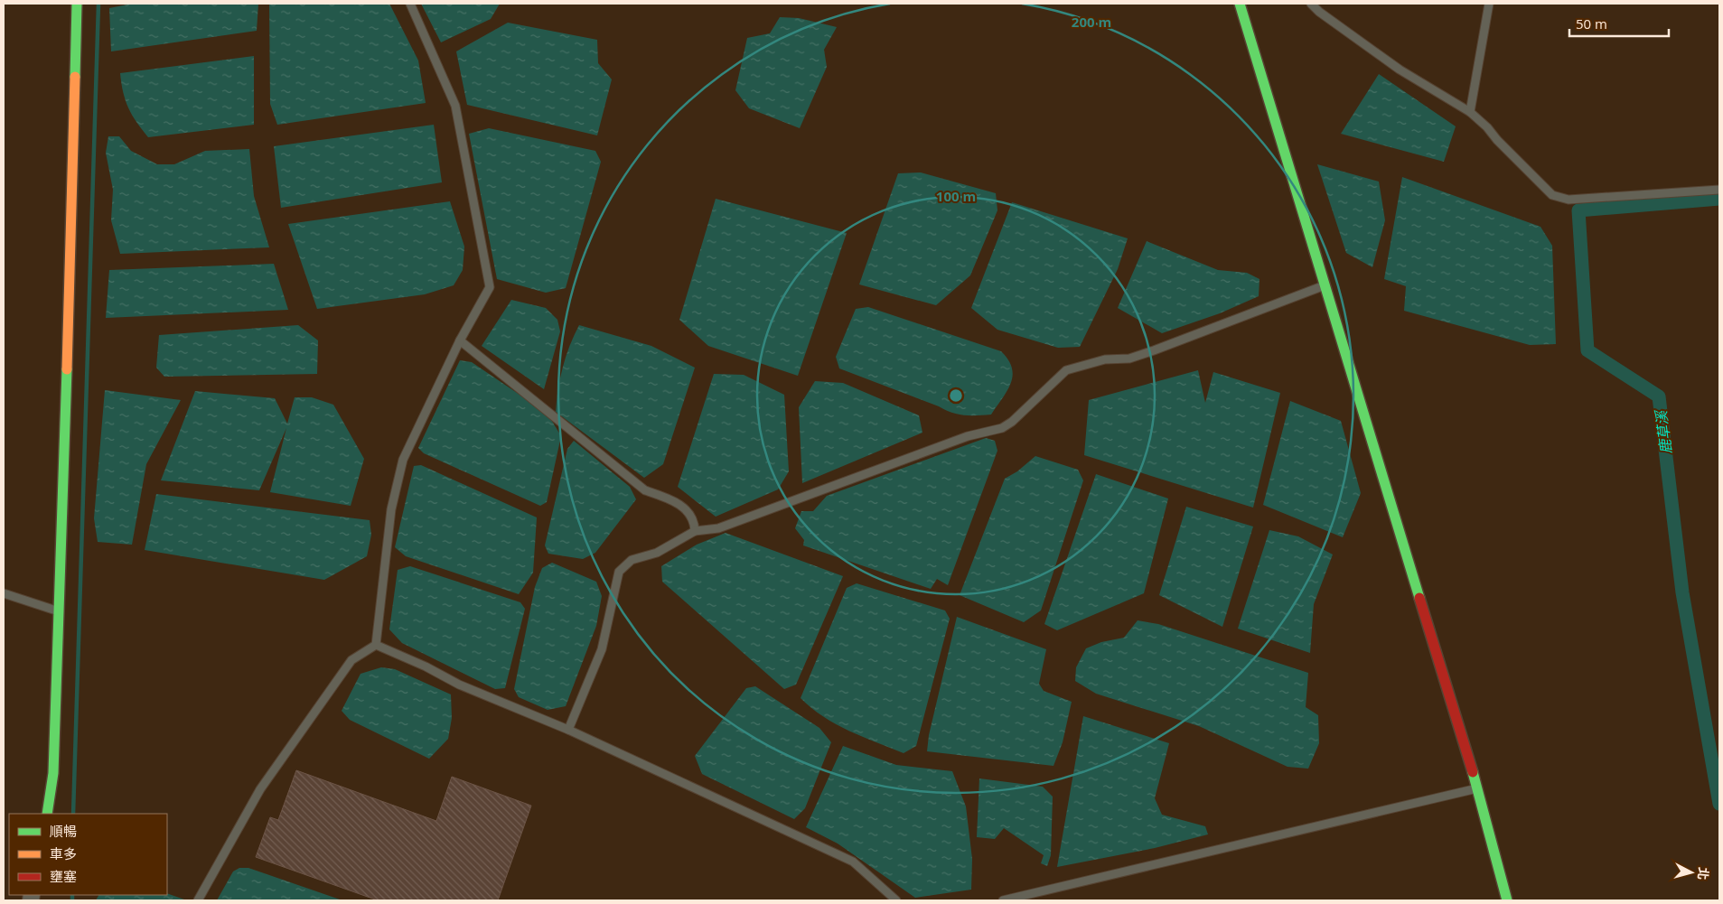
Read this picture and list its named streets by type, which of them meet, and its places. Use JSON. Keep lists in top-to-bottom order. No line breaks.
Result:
{"water":["鹿草溪"],"legend":["順暢","車多","壅塞"],"scale_bar":"50 m","north":"right","rings":["200 m","100 m"]}
